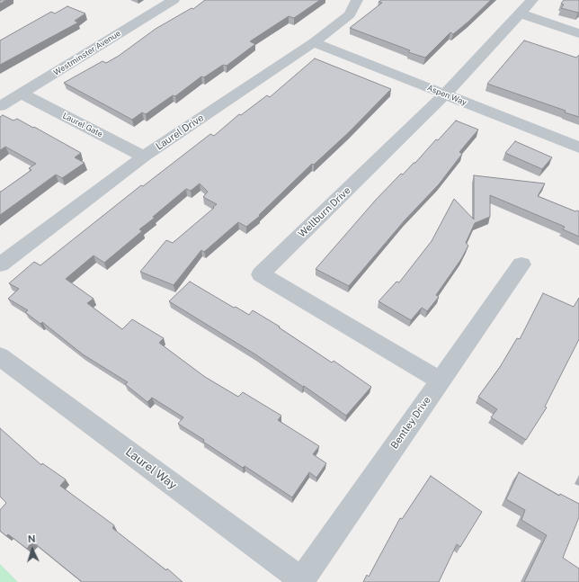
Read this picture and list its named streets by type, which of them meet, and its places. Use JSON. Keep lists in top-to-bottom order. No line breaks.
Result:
{"streets":{"street":["Westminster Avenue","Aspen Way","Laurel Gate","Laurel Drive","Wellburn Drive","Bentley Drive","Laurel Way"]},"crossings":[["Westminster Avenue","Laurel Gate"],["Aspen Way","Laurel Drive"],["Aspen Way","Wellburn Drive"],["Laurel Gate","Laurel Drive"],["Wellburn Drive","Bentley Drive"],["Bentley Drive","Laurel Way"]],"north":"top"}
